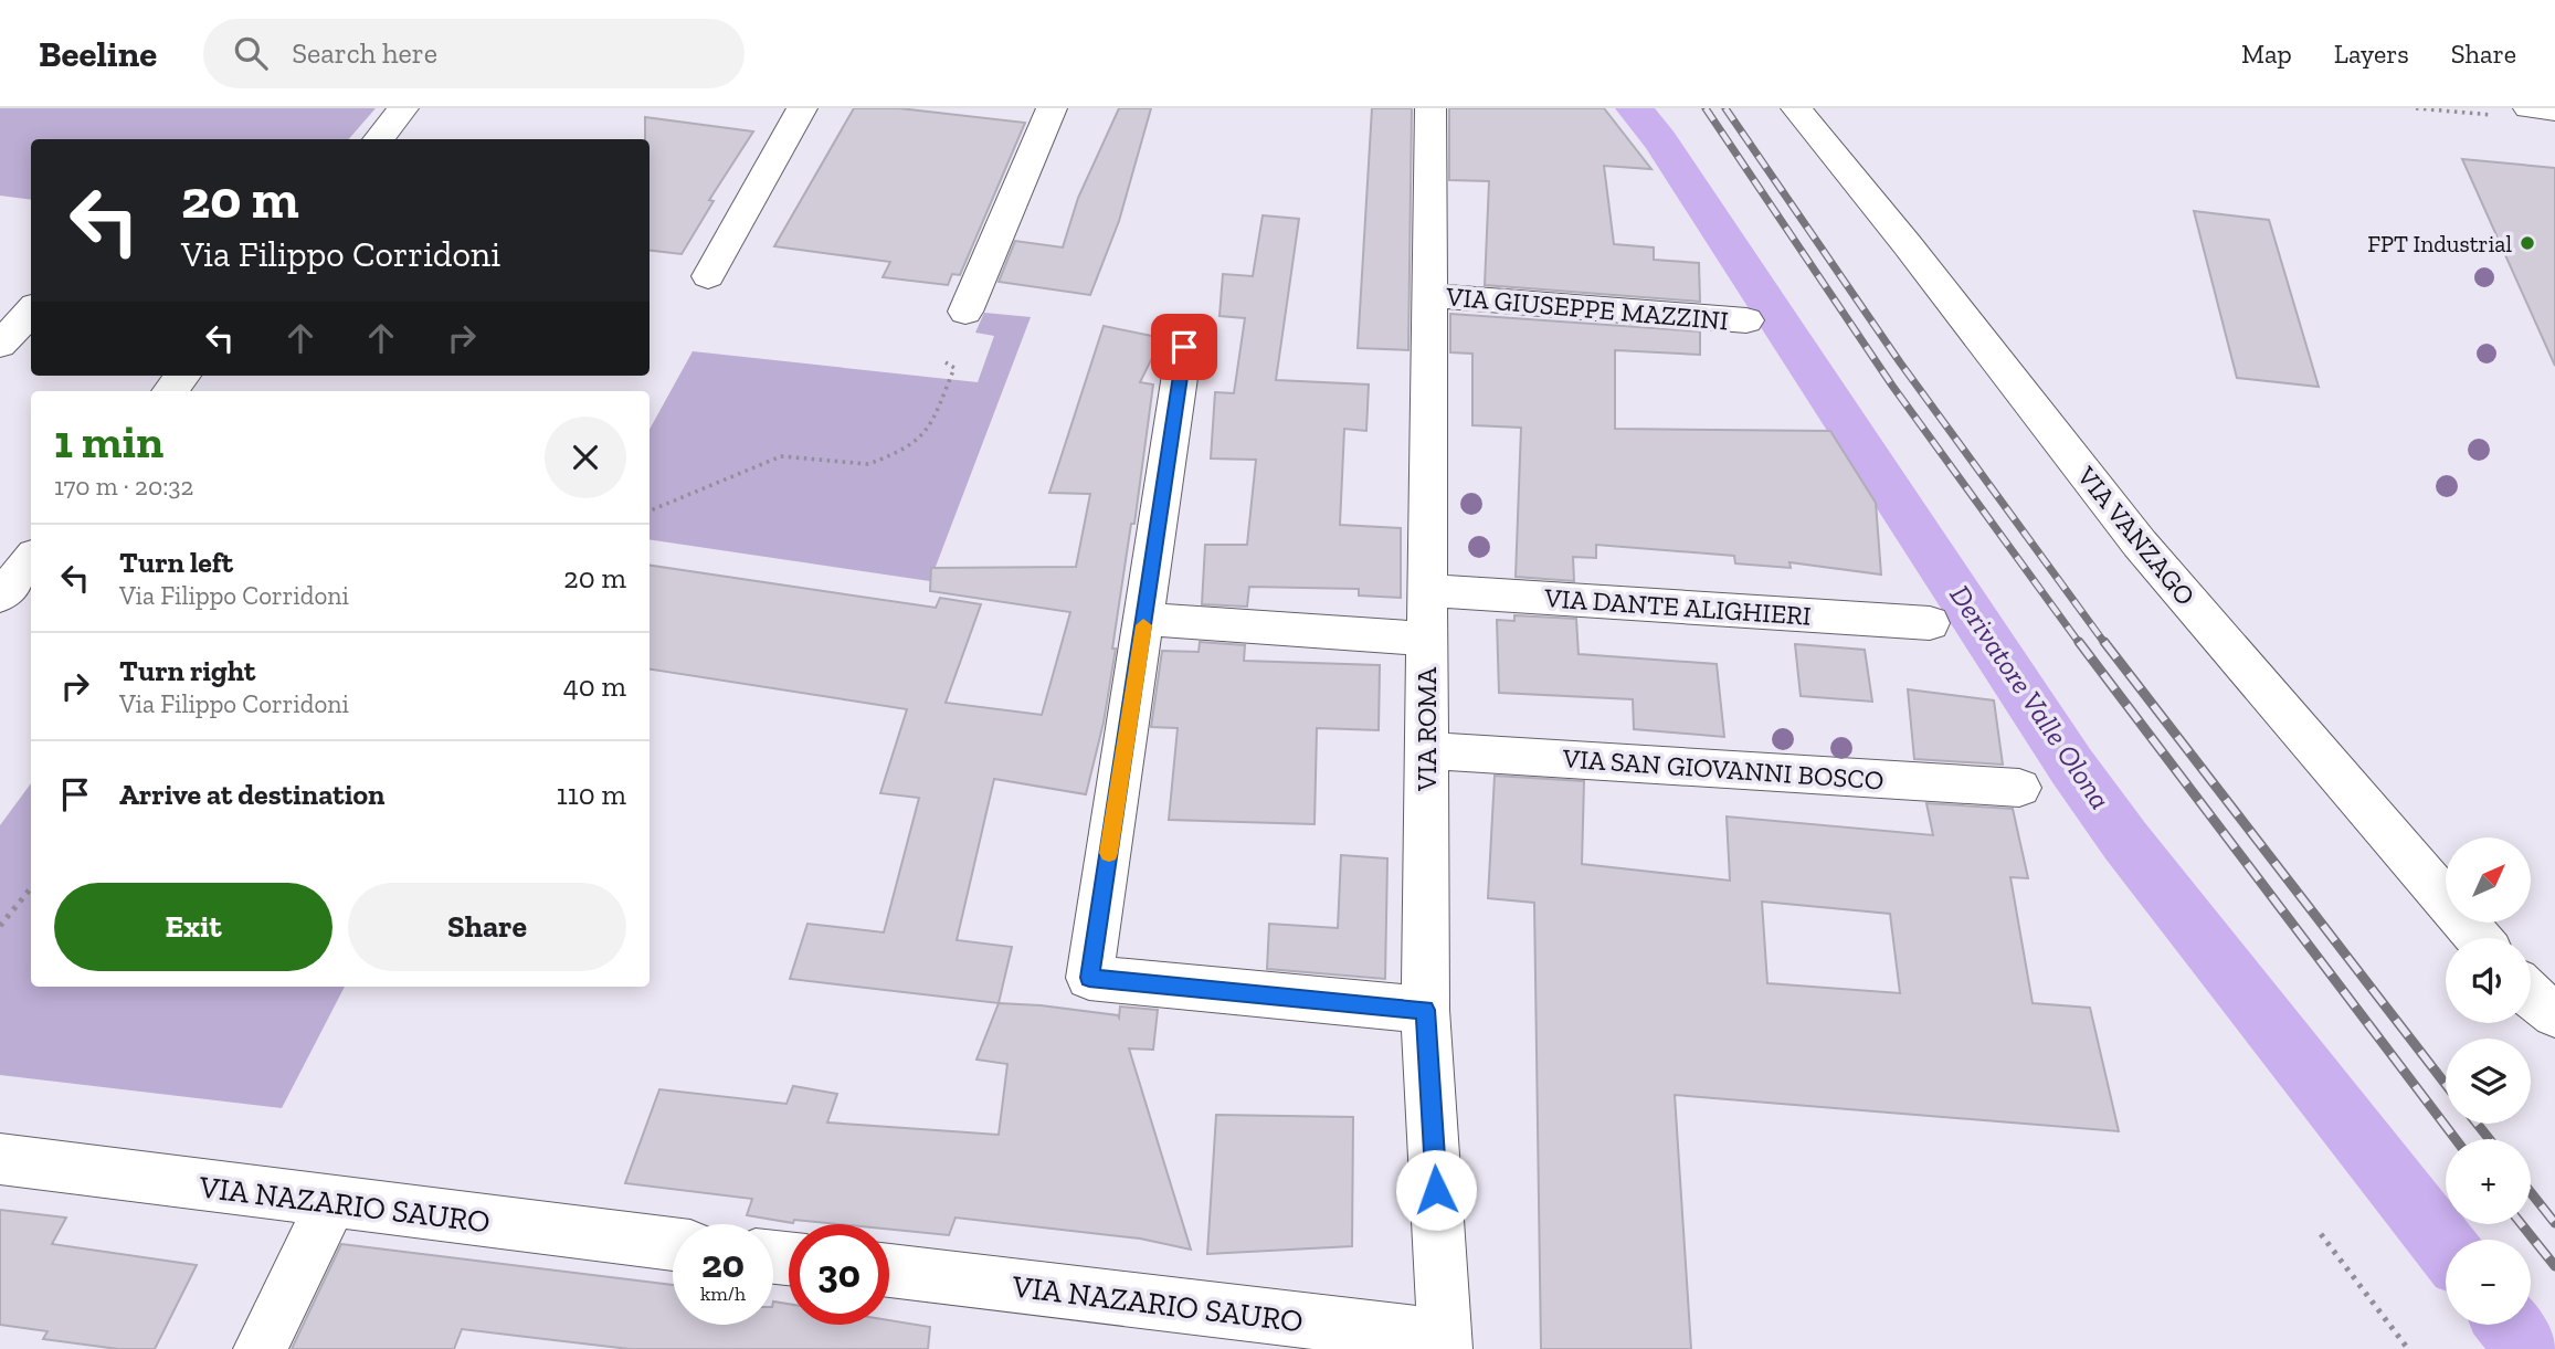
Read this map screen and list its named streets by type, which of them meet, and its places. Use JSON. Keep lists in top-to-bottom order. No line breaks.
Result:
{"streets":{"street":["VIA GIUSEPPE MAZZINI","VIA VANZAGO","VIA DANTE ALIGHIERI","VIA ROMA","VIA SAN GIOVANNI BOSCO","VIA NAZARIO SAURO"]},"crossings":[["VIA GIUSEPPE MAZZINI","VIA ROMA"],["VIA DANTE ALIGHIERI","VIA ROMA"],["VIA ROMA","VIA SAN GIOVANNI BOSCO"],["VIA ROMA","VIA NAZARIO SAURO"]],"water":["Derivatore Valle Olona"],"places":["FPT Industrial"],"north":"top right","page":{"header":"Beeline","search":"Search here","nav":["Map","Layers","Share"],"turn":["20 m","Via Filippo Corridoni"],"heading":["1 min","170 m · 20:32"],"list":[{"name":"Turn left","note":"Via Filippo Corridoni","value":"20 m"},{"name":"Turn right","note":"Via Filippo Corridoni","value":"40 m"},{"name":"Arrive at destination","value":"110 m"}],"map_buttons":["+","−"],"buttons":["Exit","Share"],"speed":"20 km/h","limit":"30"}}
